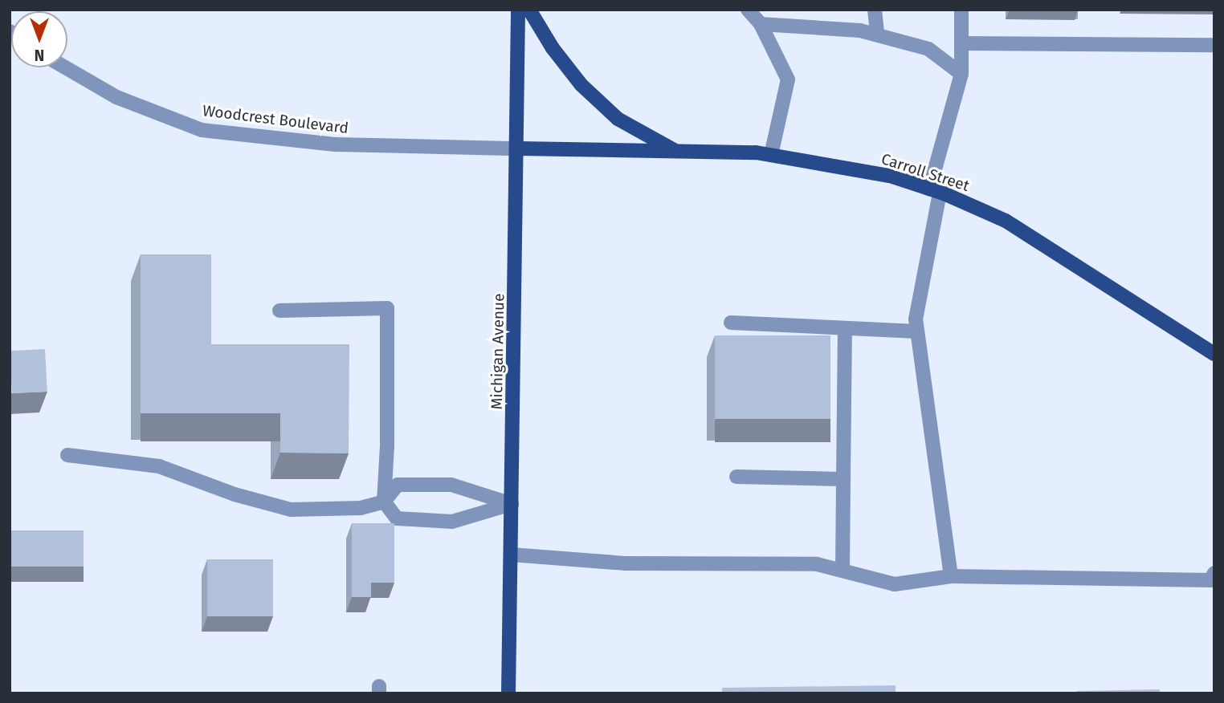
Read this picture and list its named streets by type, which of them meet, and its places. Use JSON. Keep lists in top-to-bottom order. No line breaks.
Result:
{"streets":{"main road":["Carroll Street","Michigan Avenue"],"street":["Woodcrest Boulevard"]},"crossings":[["Woodcrest Boulevard","Carroll Street"],["Woodcrest Boulevard","Michigan Avenue"],["Carroll Street","Michigan Avenue"]],"north":"bottom"}
